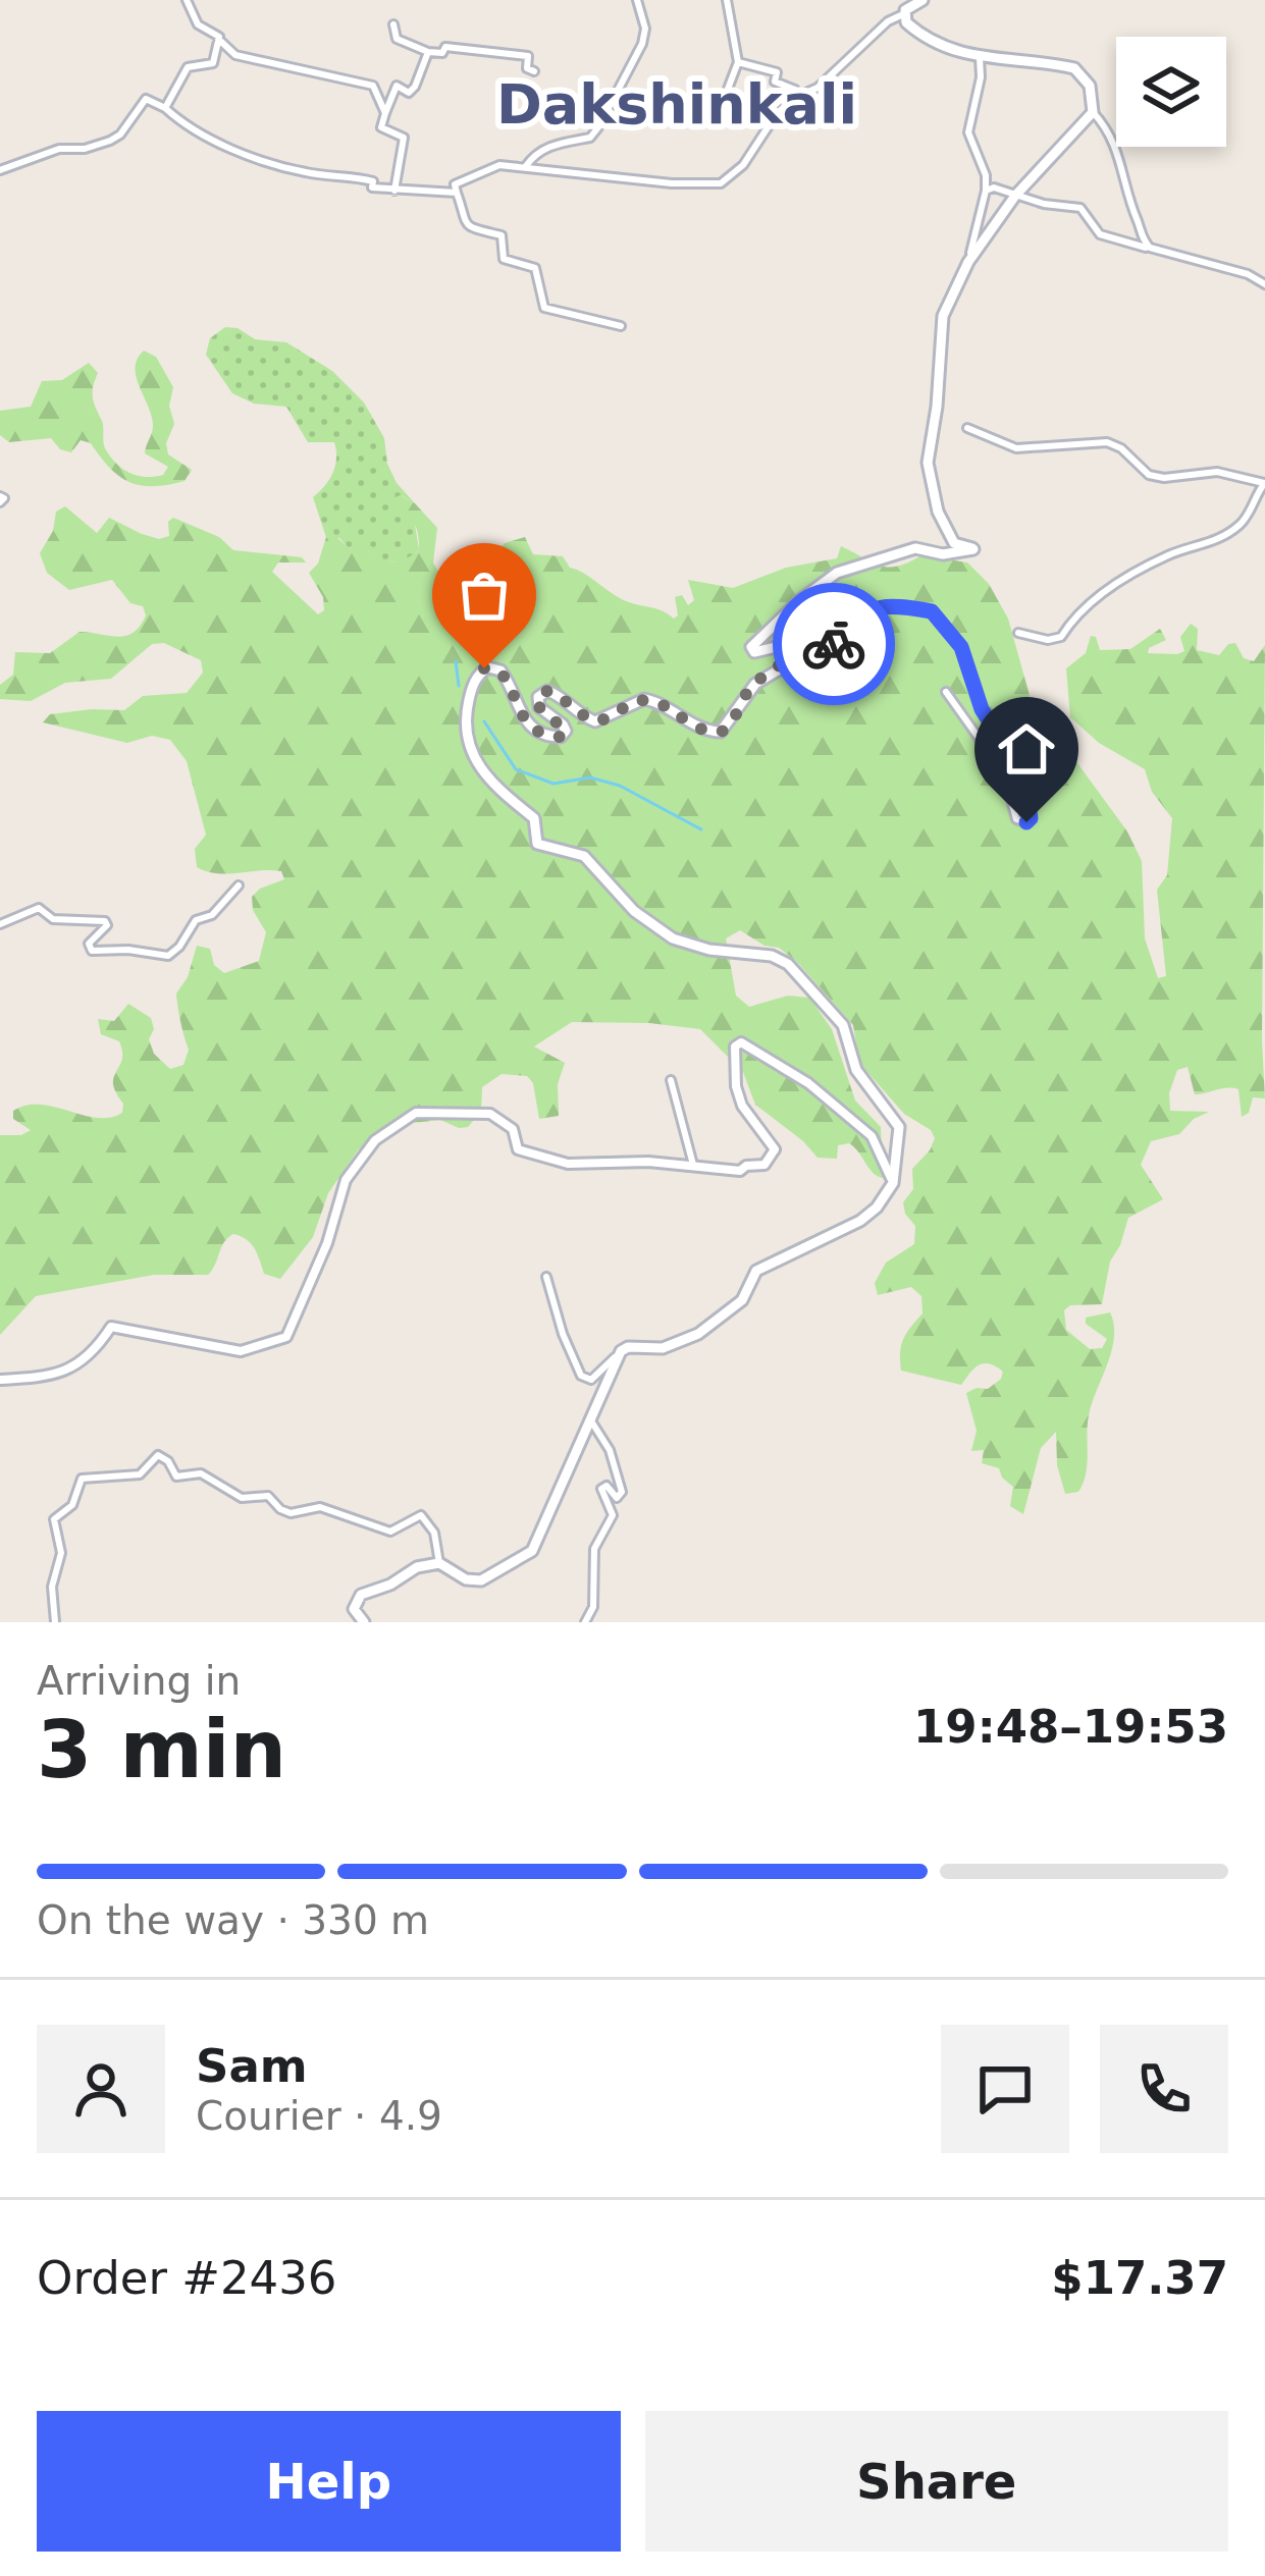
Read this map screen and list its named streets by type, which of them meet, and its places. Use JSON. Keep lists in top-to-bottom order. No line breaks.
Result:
{"districts":["Dakshinkali"],"page":{"heading":["3 min","Arriving in","19:48–19:53"],"panel":["Sam","Courier · 4.9","Order #2436","$17.37"],"bar":"On the way · 330 m","buttons":["Help","Share"]}}
